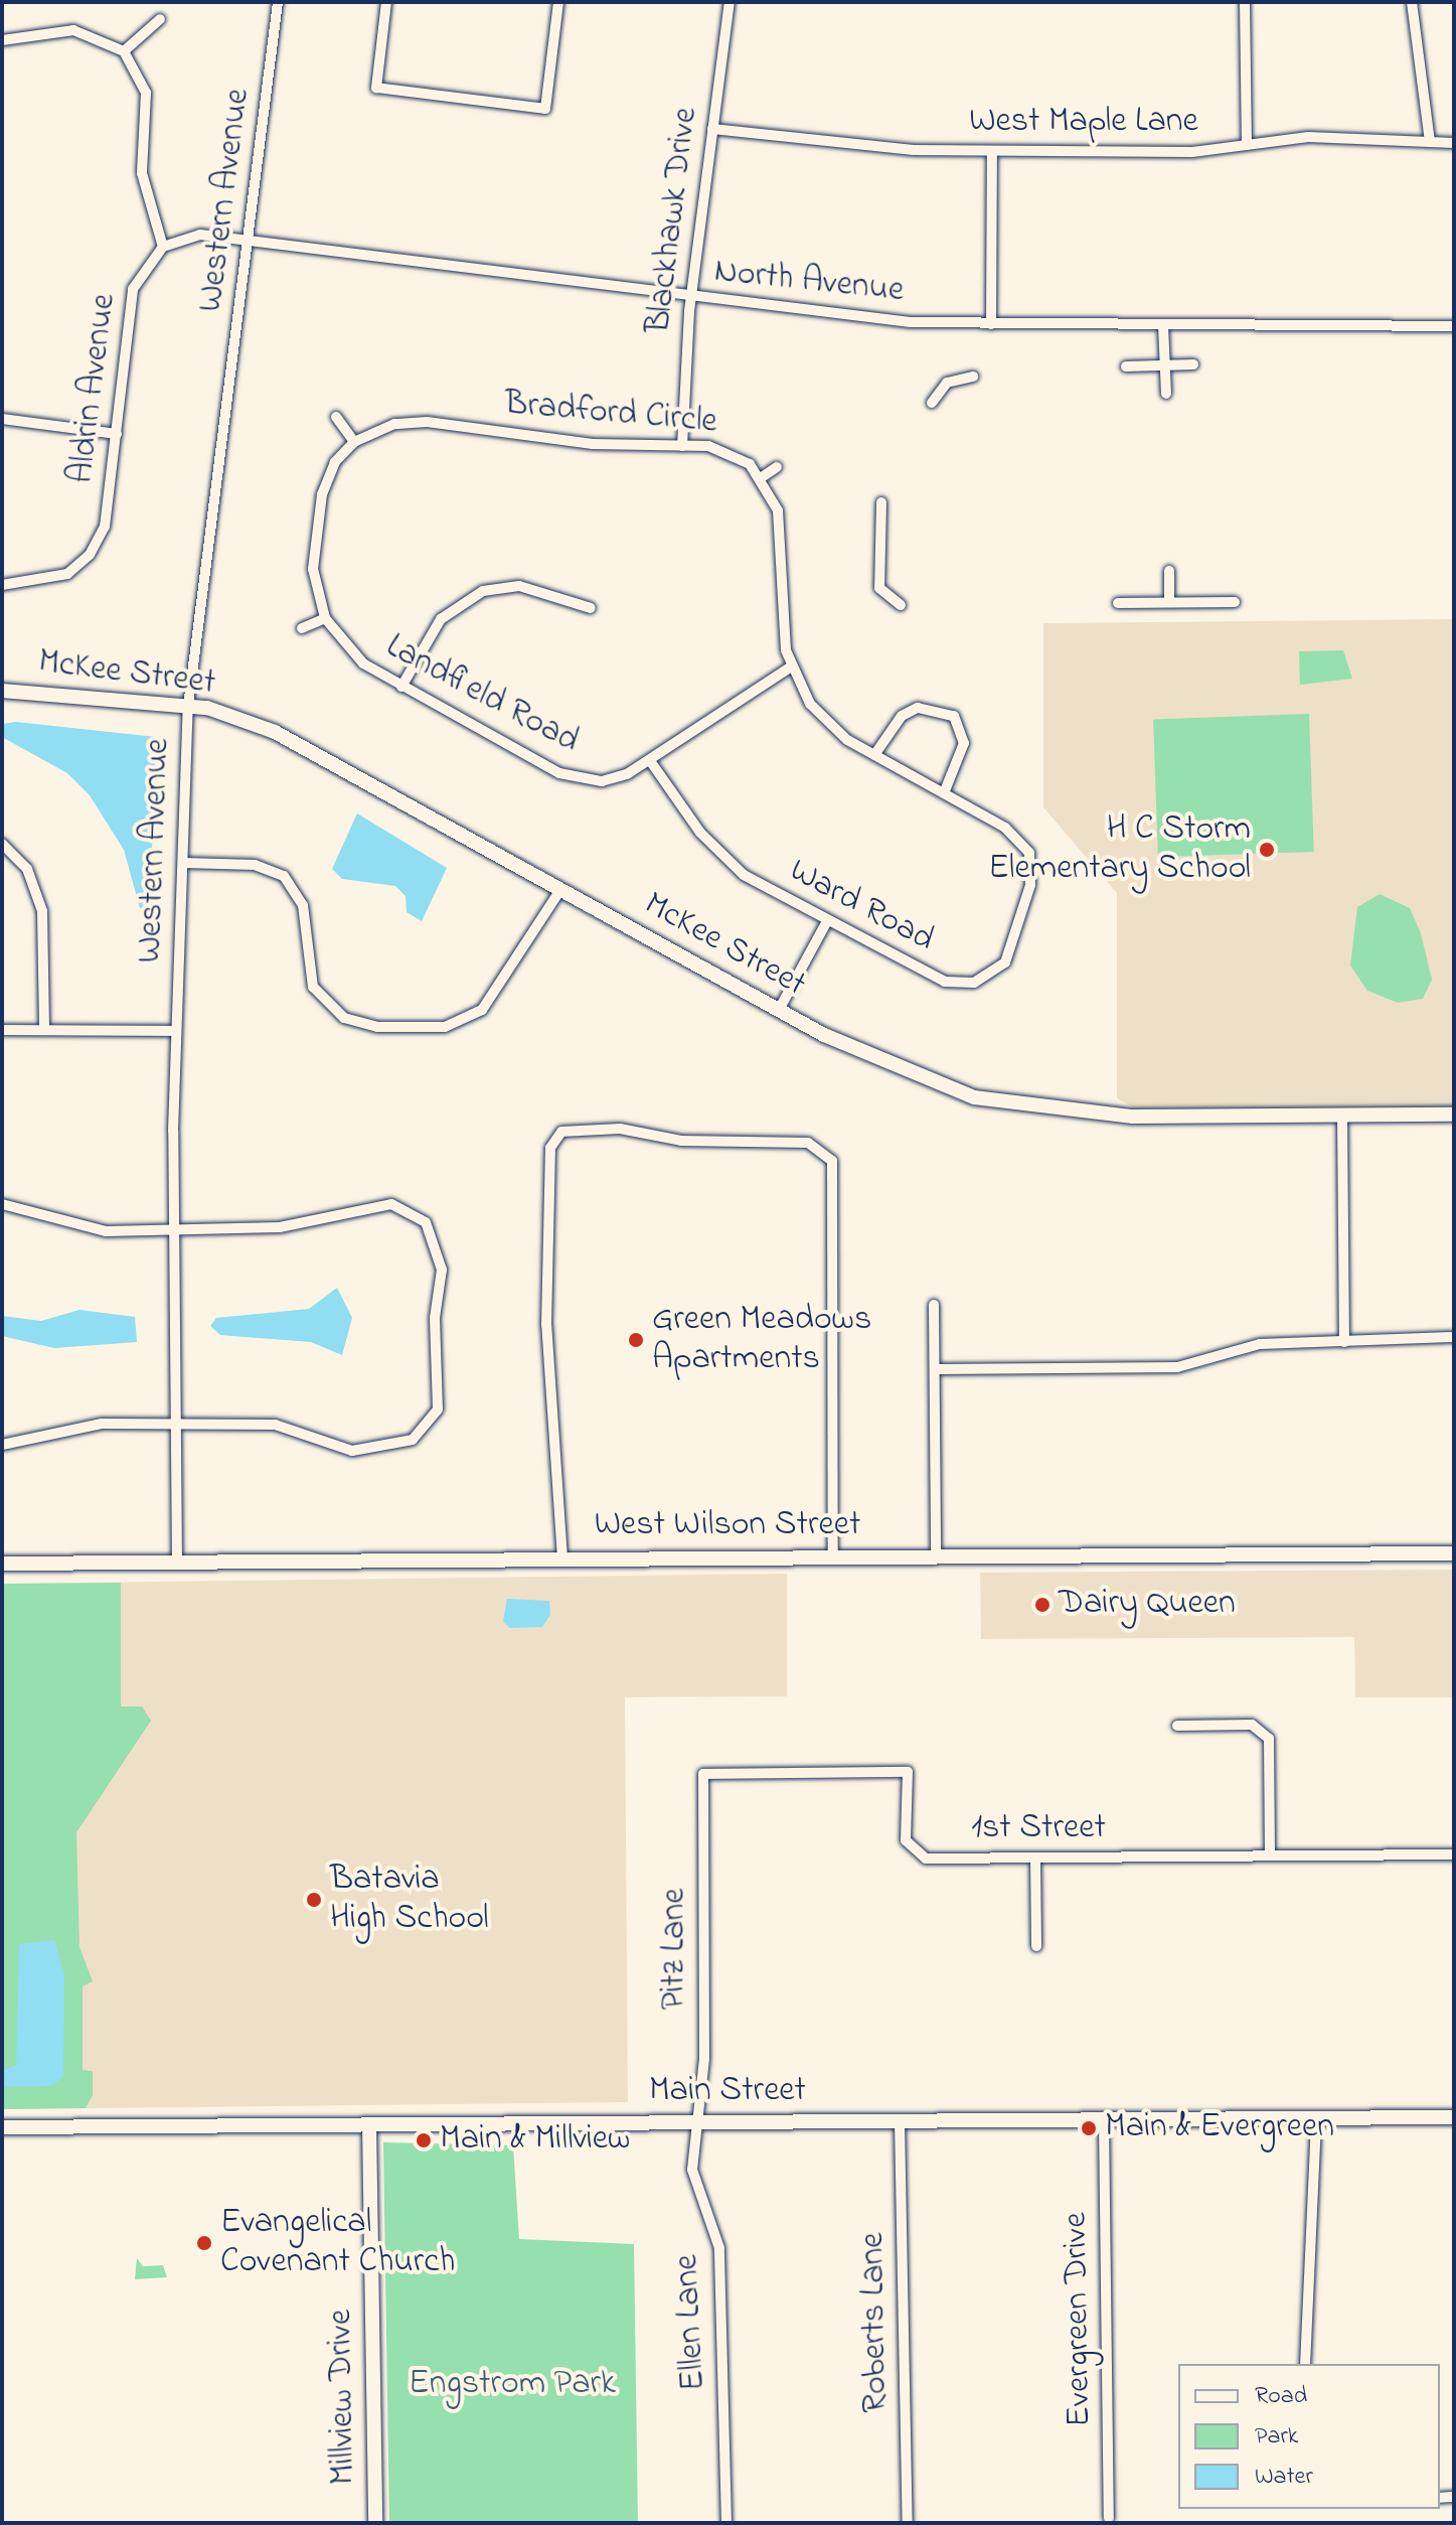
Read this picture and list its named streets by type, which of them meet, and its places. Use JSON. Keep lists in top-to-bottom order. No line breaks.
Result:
{"streets":{"main road":["McKee Street","West Wilson Street","Main Street","Millview Drive"],"street":["West Maple Lane","Western Avenue","Blackhawk Drive","North Avenue","Aldrin Avenue","Bradford Circle","Landfield Road","Ward Road","1st Street","Pitz Lane","Evergreen Drive","Ellen Lane","Roberts Lane"]},"crossings":[["West Maple Lane","Blackhawk Drive"],["Western Avenue","North Avenue"],["Western Avenue","McKee Street"],["Western Avenue","West Wilson Street"],["Blackhawk Drive","North Avenue"],["Blackhawk Drive","Bradford Circle"],["North Avenue","Aldrin Avenue"],["Bradford Circle","Landfield Road"],["Landfield Road","Ward Road"],["1st Street","Pitz Lane"],["Pitz Lane","Main Street"],["Pitz Lane","Ellen Lane"],["Main Street","Evergreen Drive"],["Main Street","Ellen Lane"],["Main Street","Roberts Lane"],["Main Street","Millview Drive"]],"parks":["Engstrom Park"],"places":["H C Storm Elementary School","Green Meadows Apartments","Dairy Queen","Batavia High School","Main & Evergreen","Main & Millview","Evangelical Covenant Church"],"legend":["Road","Park","Water"]}
